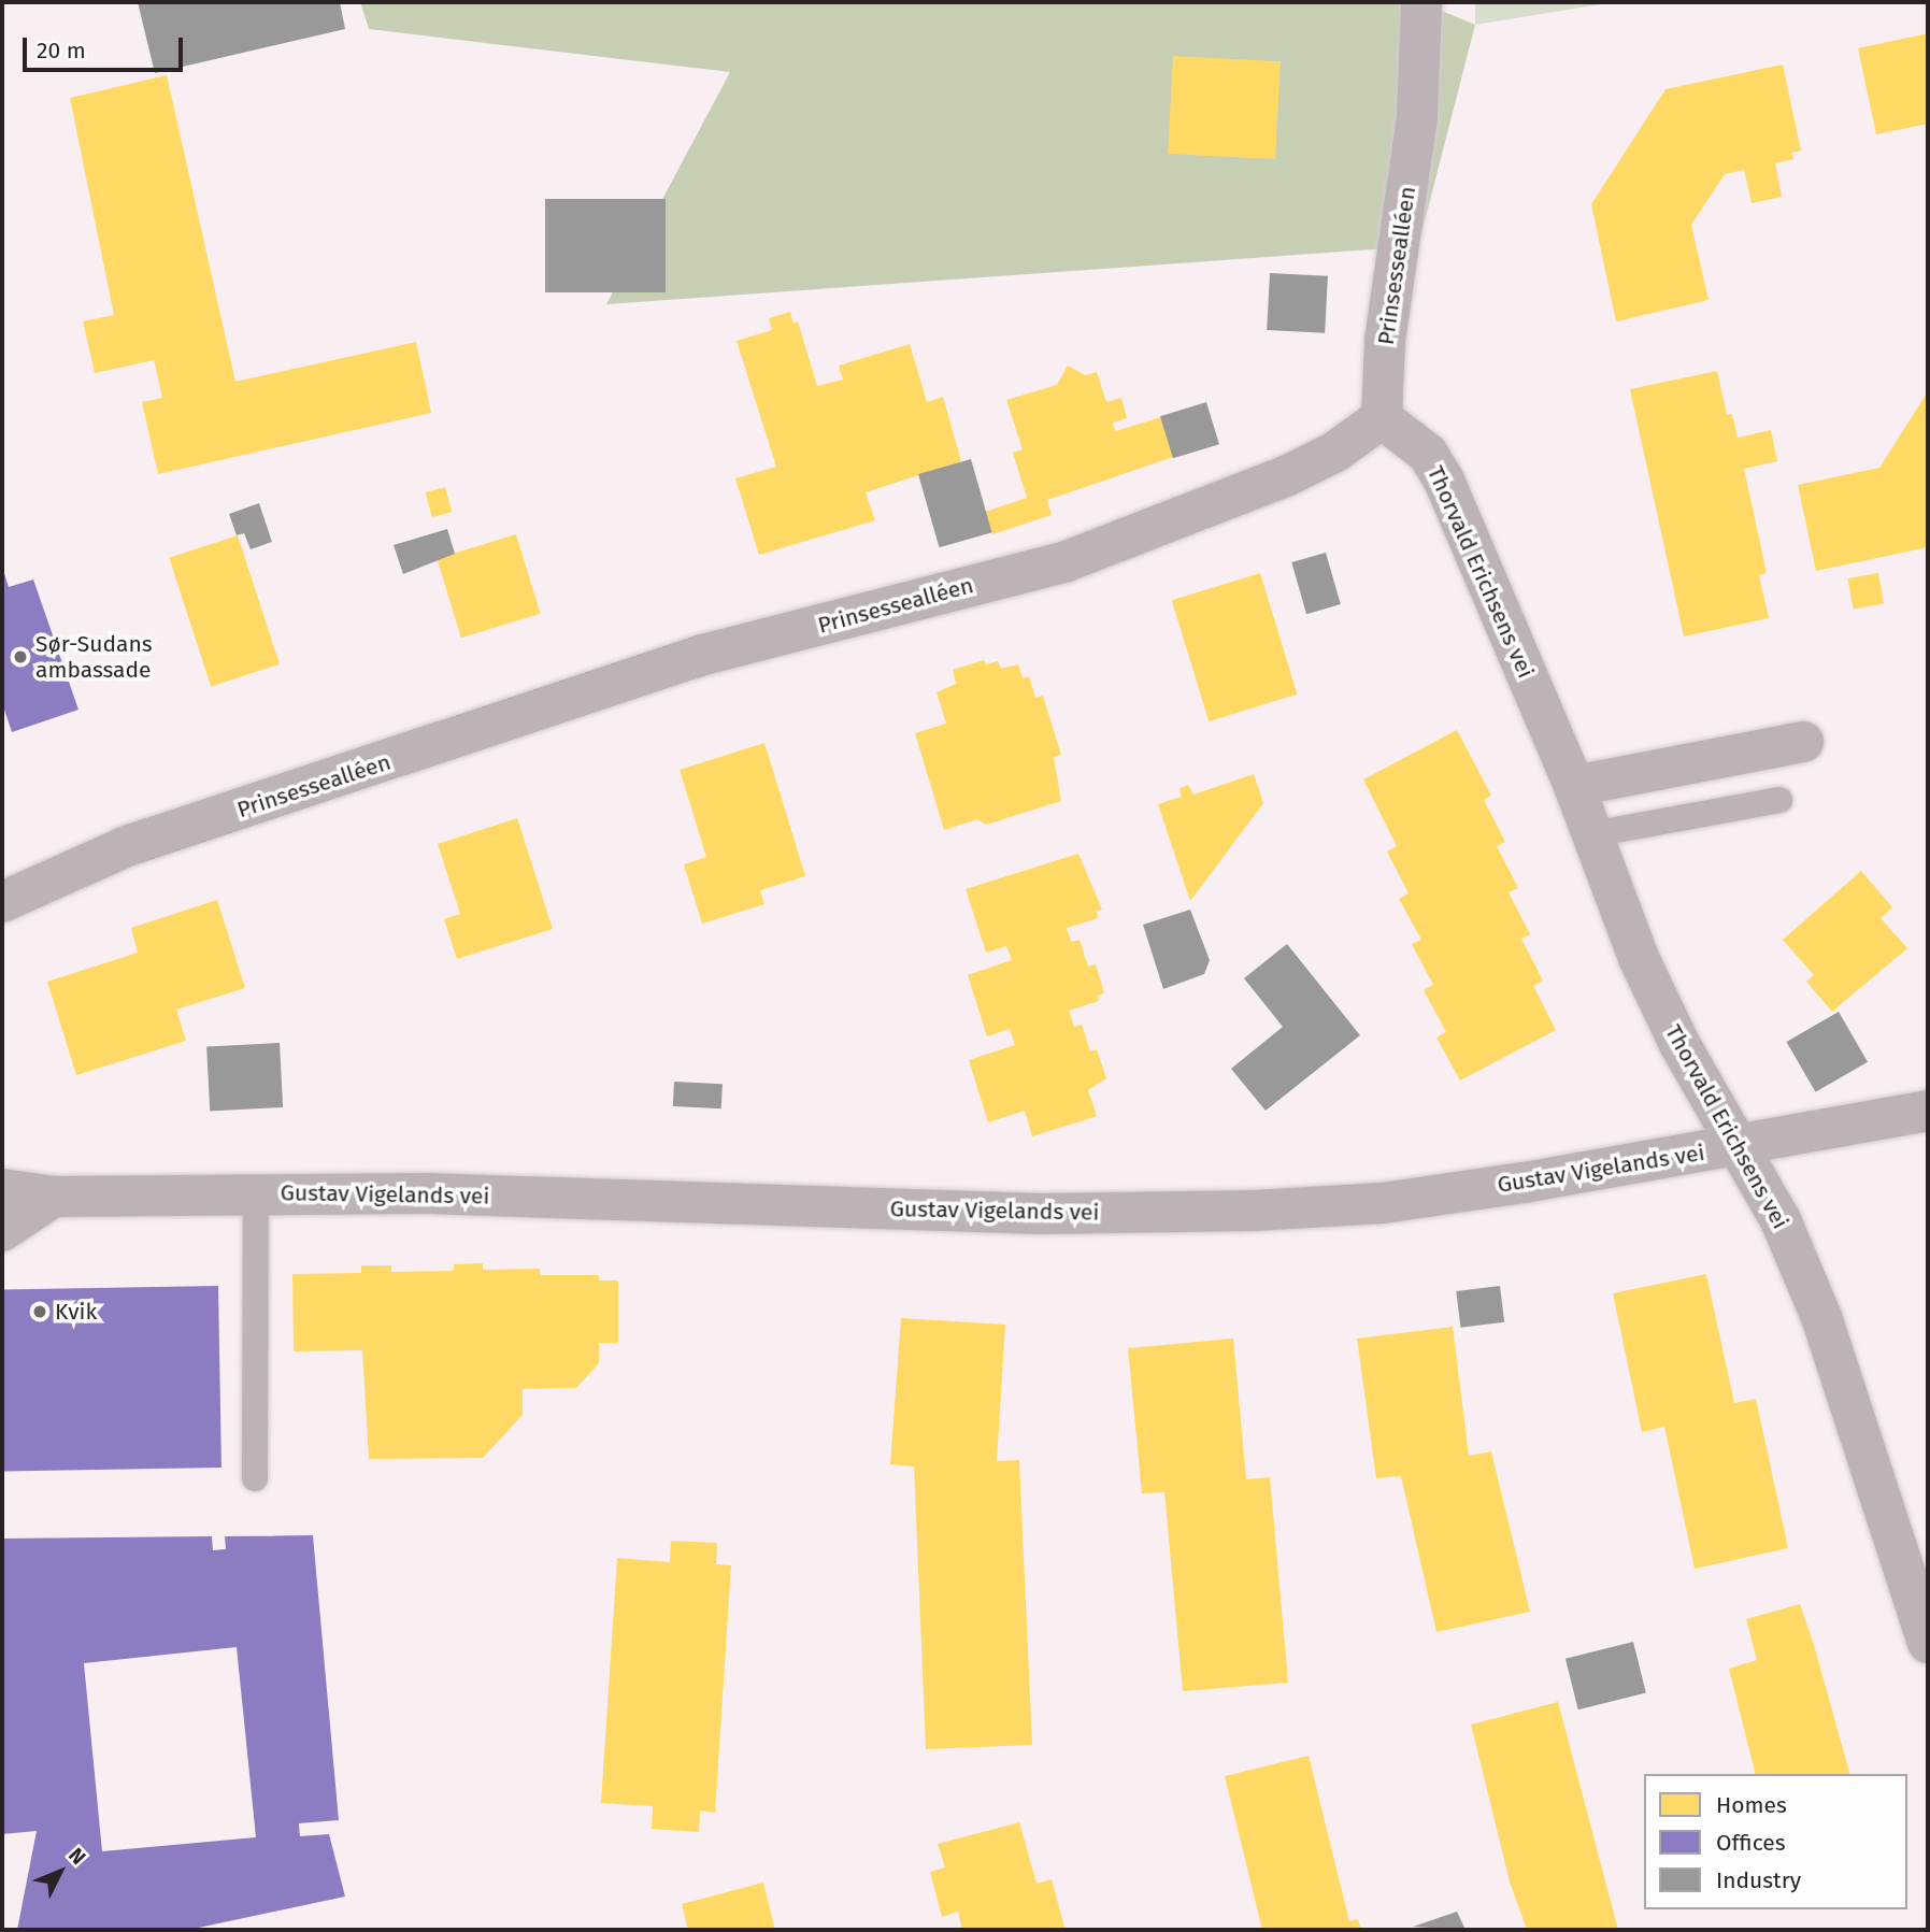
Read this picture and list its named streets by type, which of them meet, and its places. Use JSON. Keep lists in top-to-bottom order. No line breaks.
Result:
{"streets":{"street":["Prinsessealléen","Thorvald Erichsens vei","Gustav Vigelands vei"]},"crossings":[["Prinsessealléen","Thorvald Erichsens vei"],["Thorvald Erichsens vei","Gustav Vigelands vei"]],"places":["Sør-Sudans ambassade","Kvik"],"legend":["Homes","Offices","Industry"],"scale_bar":"20 m","north":"top right"}
